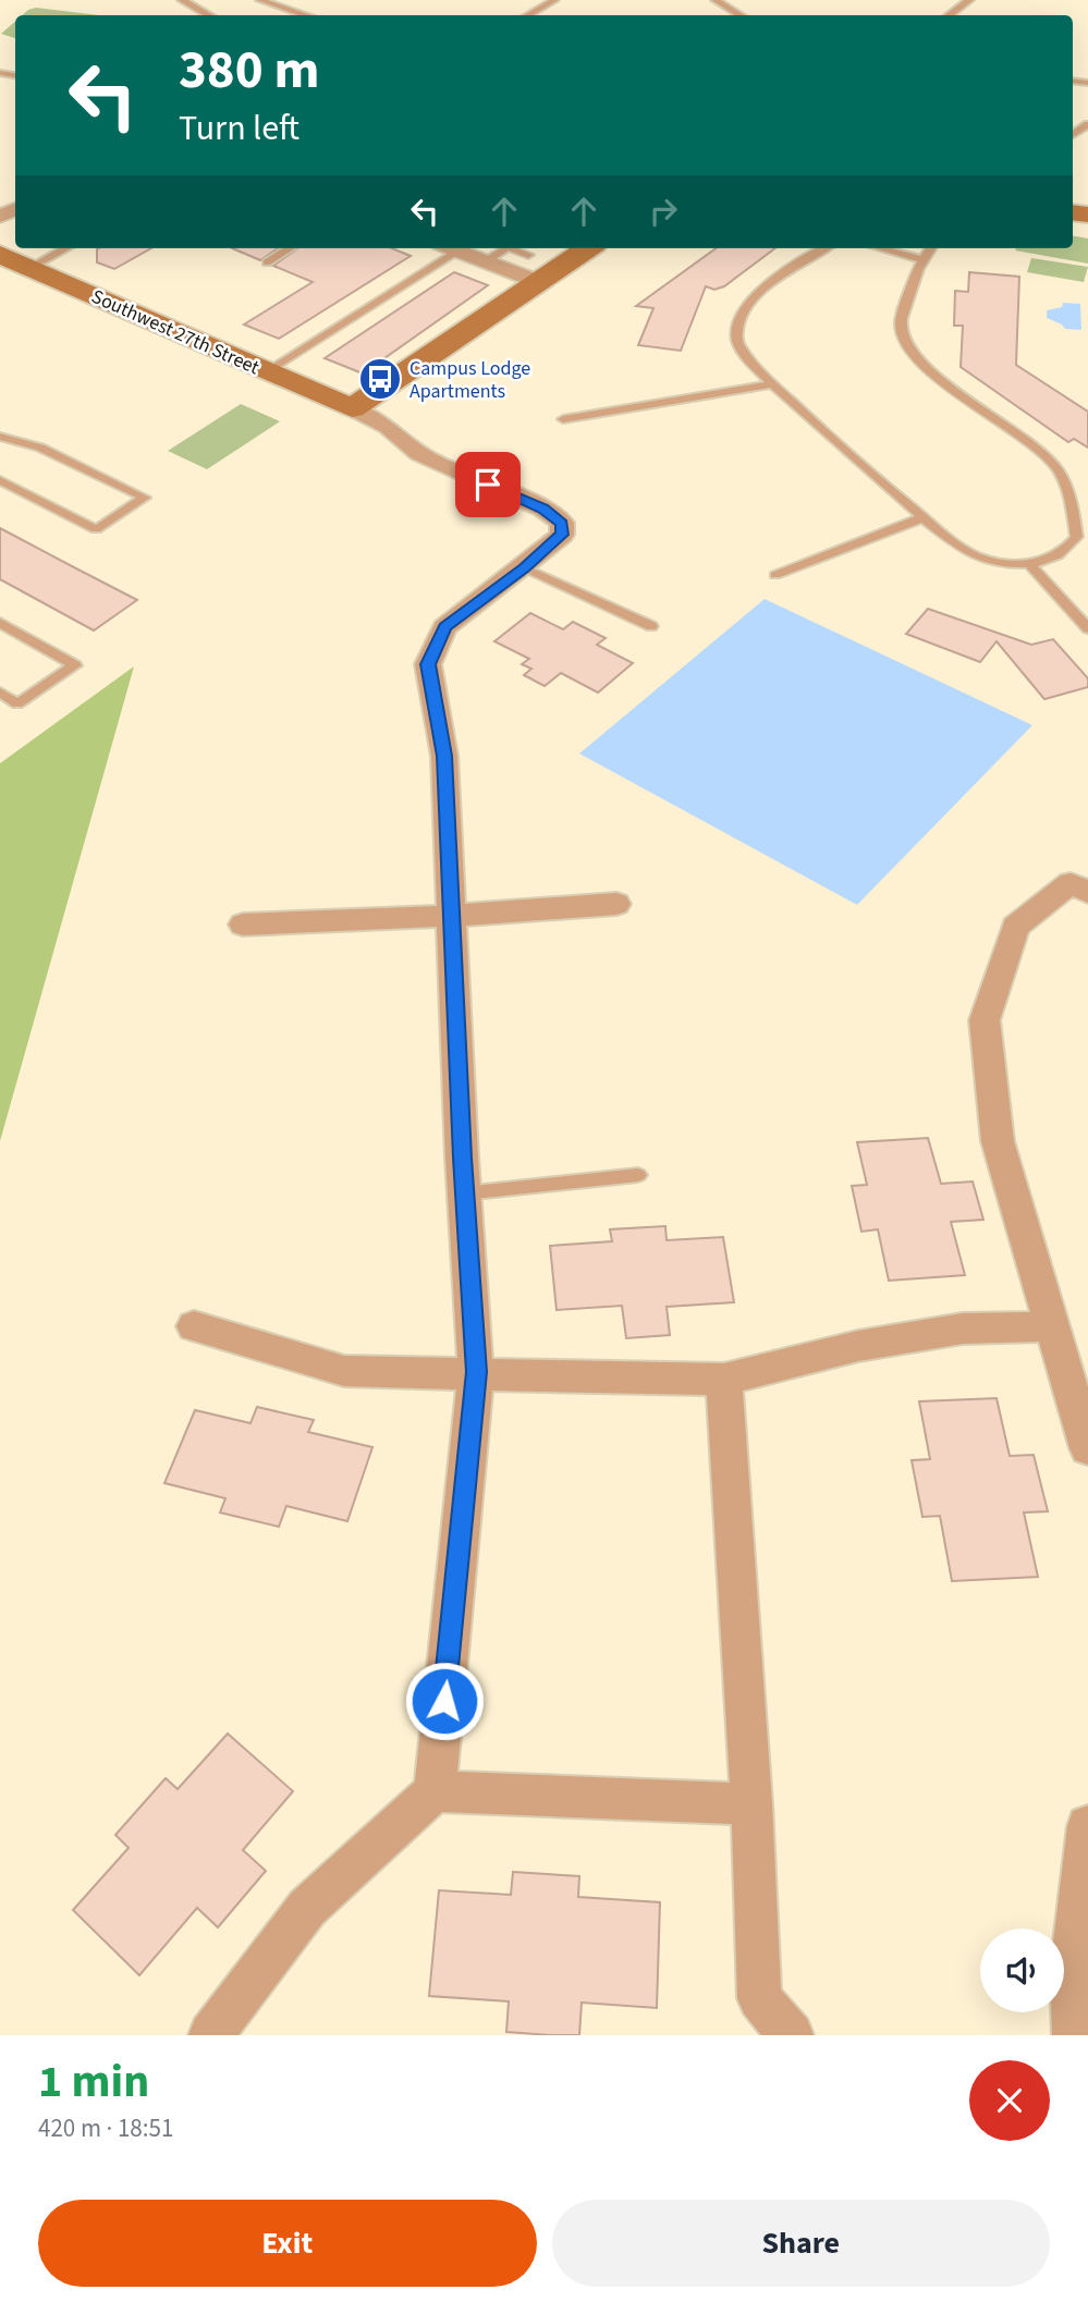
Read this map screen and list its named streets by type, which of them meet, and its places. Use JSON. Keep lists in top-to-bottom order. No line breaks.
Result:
{"streets":{"street":["Southwest 27th Street"]},"places":{"bus stop":["Campus Lodge Apartments"]},"page":{"turn":["380 m","Turn left"],"heading":["1 min","420 m · 18:51"],"buttons":["Exit","Share"]}}
